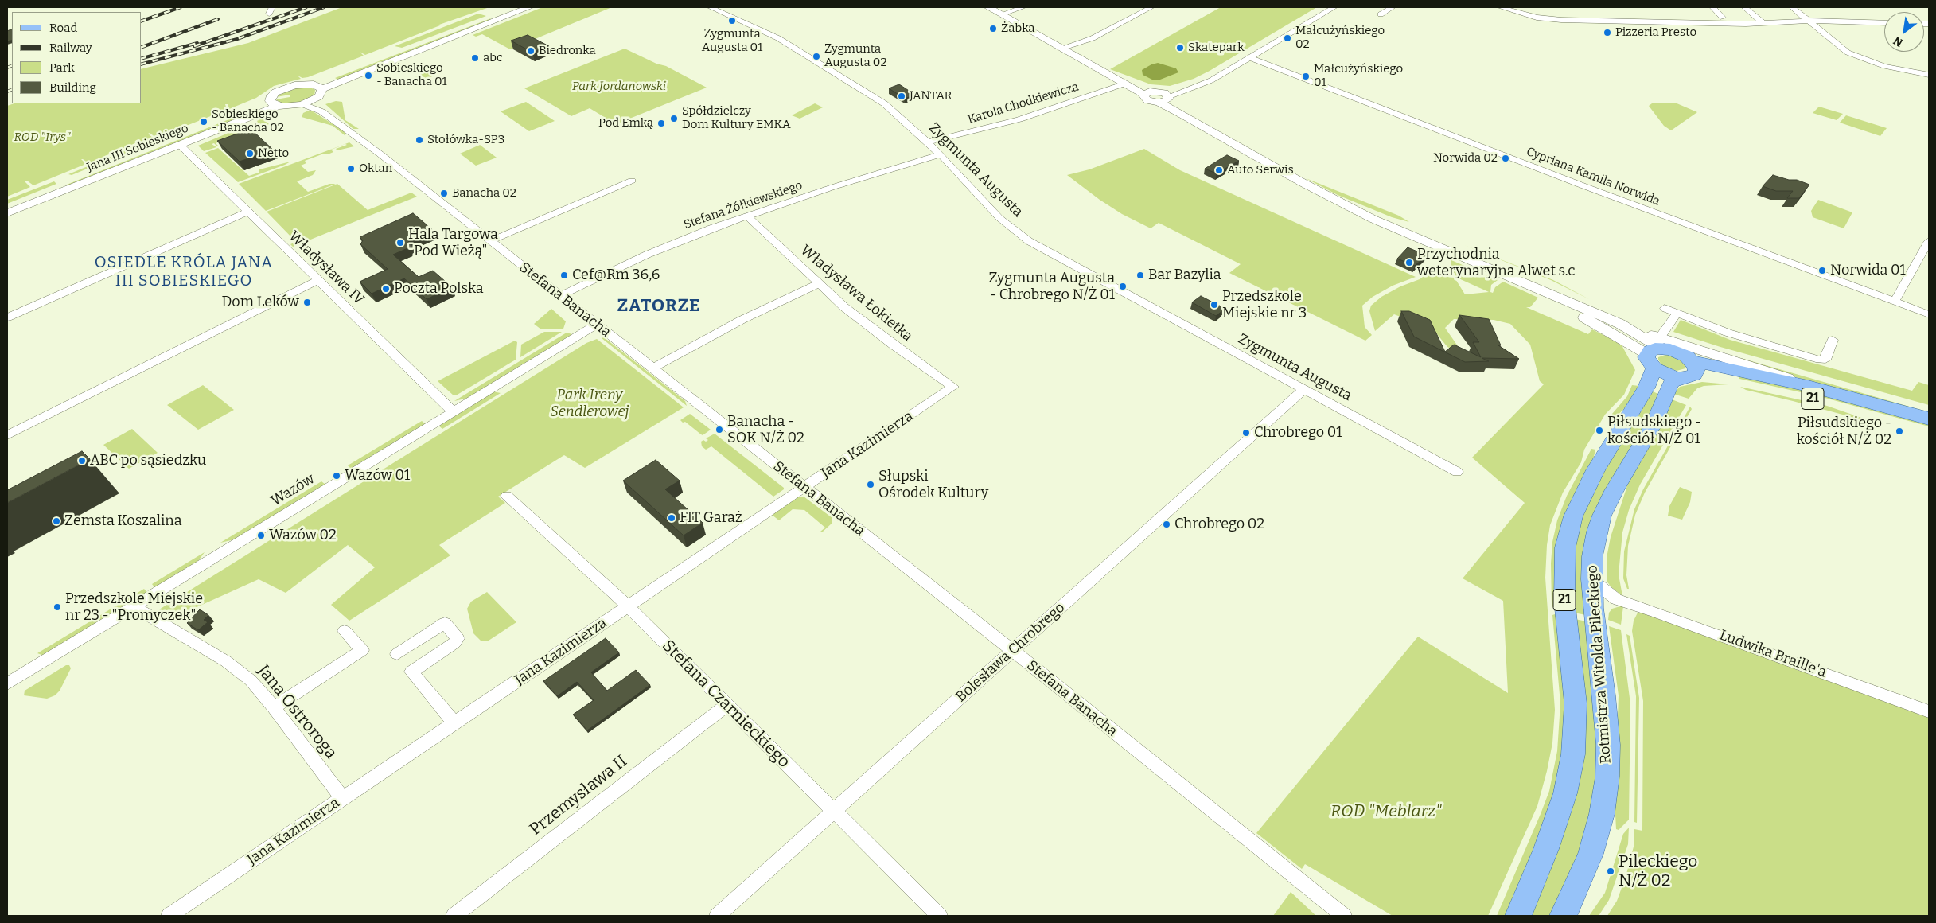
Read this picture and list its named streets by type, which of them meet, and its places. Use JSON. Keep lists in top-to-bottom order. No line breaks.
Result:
{"streets":{"main road":["21","Rotmistrza Witolda Pileckiego"],"street":["Karola Chodkiewicza","Jana III Sobieskiego","Zygmunta Augusta","Cypriana Kamila Norwida","Stefana Żółkiewskiego","Władysława IV","Władysława Łokietka","Stefana Banacha","Jana Kazimierza","Wazów","Bolesława Chrobrego","Ludwika Braille'a","Stefana Czarnieckiego","Jana Ostroroga","Przemysława II"]},"crossings":[["Karola Chodkiewicza","Zygmunta Augusta"],["Jana III Sobieskiego","Władysława IV"],["Zygmunta Augusta","Stefana Żółkiewskiego"],["Zygmunta Augusta","Bolesława Chrobrego"],["Stefana Żółkiewskiego","Władysława Łokietka"],["Stefana Żółkiewskiego","Stefana Banacha"],["Władysława IV","Wazów"],["Władysława Łokietka","Jana Kazimierza"],["Stefana Banacha","Jana Kazimierza"],["Stefana Banacha","Wazów"],["Stefana Banacha","Bolesława Chrobrego"],["21","Rotmistrza Witolda Pileckiego"],["Jana Kazimierza","Stefana Czarnieckiego"],["Jana Kazimierza","Jana Ostroroga"],["Wazów","Jana Ostroroga"],["Bolesława Chrobrego","Stefana Czarnieckiego"],["Ludwika Braille'a","Rotmistrza Witolda Pileckiego"],["Stefana Czarnieckiego","Przemysława II"]],"districts":["OSIEDLE KRÓLA JANA III SOBIESKIEGO","ZATORZE"],"parks":["Park Jordanowski","ROD \"Irys\"","Park Ireny Sendlerowej","ROD \"Meblarz\""],"places":["Zygmunta Augusta 01","Żabka","Pizzeria Presto","Małcużyńskiego 02","Skatepark","Biedronka","Zygmunta Augusta 02","abc","Sobieskiego - Banacha 01","Małcużyńskiego 01","JANTAR","Spółdzielczy Dom Kultury EMKA","Sobieskiego - Banacha 02","Pod Emką","Stołówka-SP3","Netto","Norwida 02","Oktan","Auto Serwis","Banacha 02","Hala Targowa \"Pod Wieżą\"","Przychodnia weterynaryjna Alwet s.c","Norwida 01","Cef@Rm 36,6","Bar Bazylia","Zygmunta Augusta - Chrobrego N/Ż 01","Poczta Polska","Dom Leków","Przedszkole Miejskie nr 3","Banacha - SOK N/Ż 02","Piłsudskiego - kościół N/Ż 01","Piłsudskiego - kościół N/Ż 02","Chrobrego 01","ABC po sąsiedzku","Wazów 01","Słupski Ośrodek Kultury","FIT Garaż","Zemsta Koszalina","Chrobrego 02","Wazów 02","Przedszkole Miejskie nr 23 - \"Promyczek\"","Pileckiego N/Ż 02"],"legend":["Road","Railway","Park","Building"],"north":"bottom left"}
